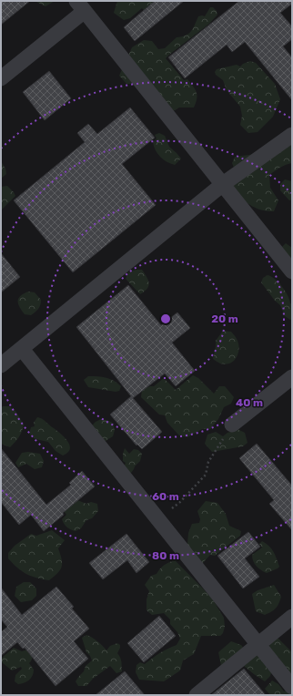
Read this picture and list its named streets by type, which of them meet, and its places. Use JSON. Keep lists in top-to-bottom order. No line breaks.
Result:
{"rings":["20 m","40 m","60 m","80 m"]}
